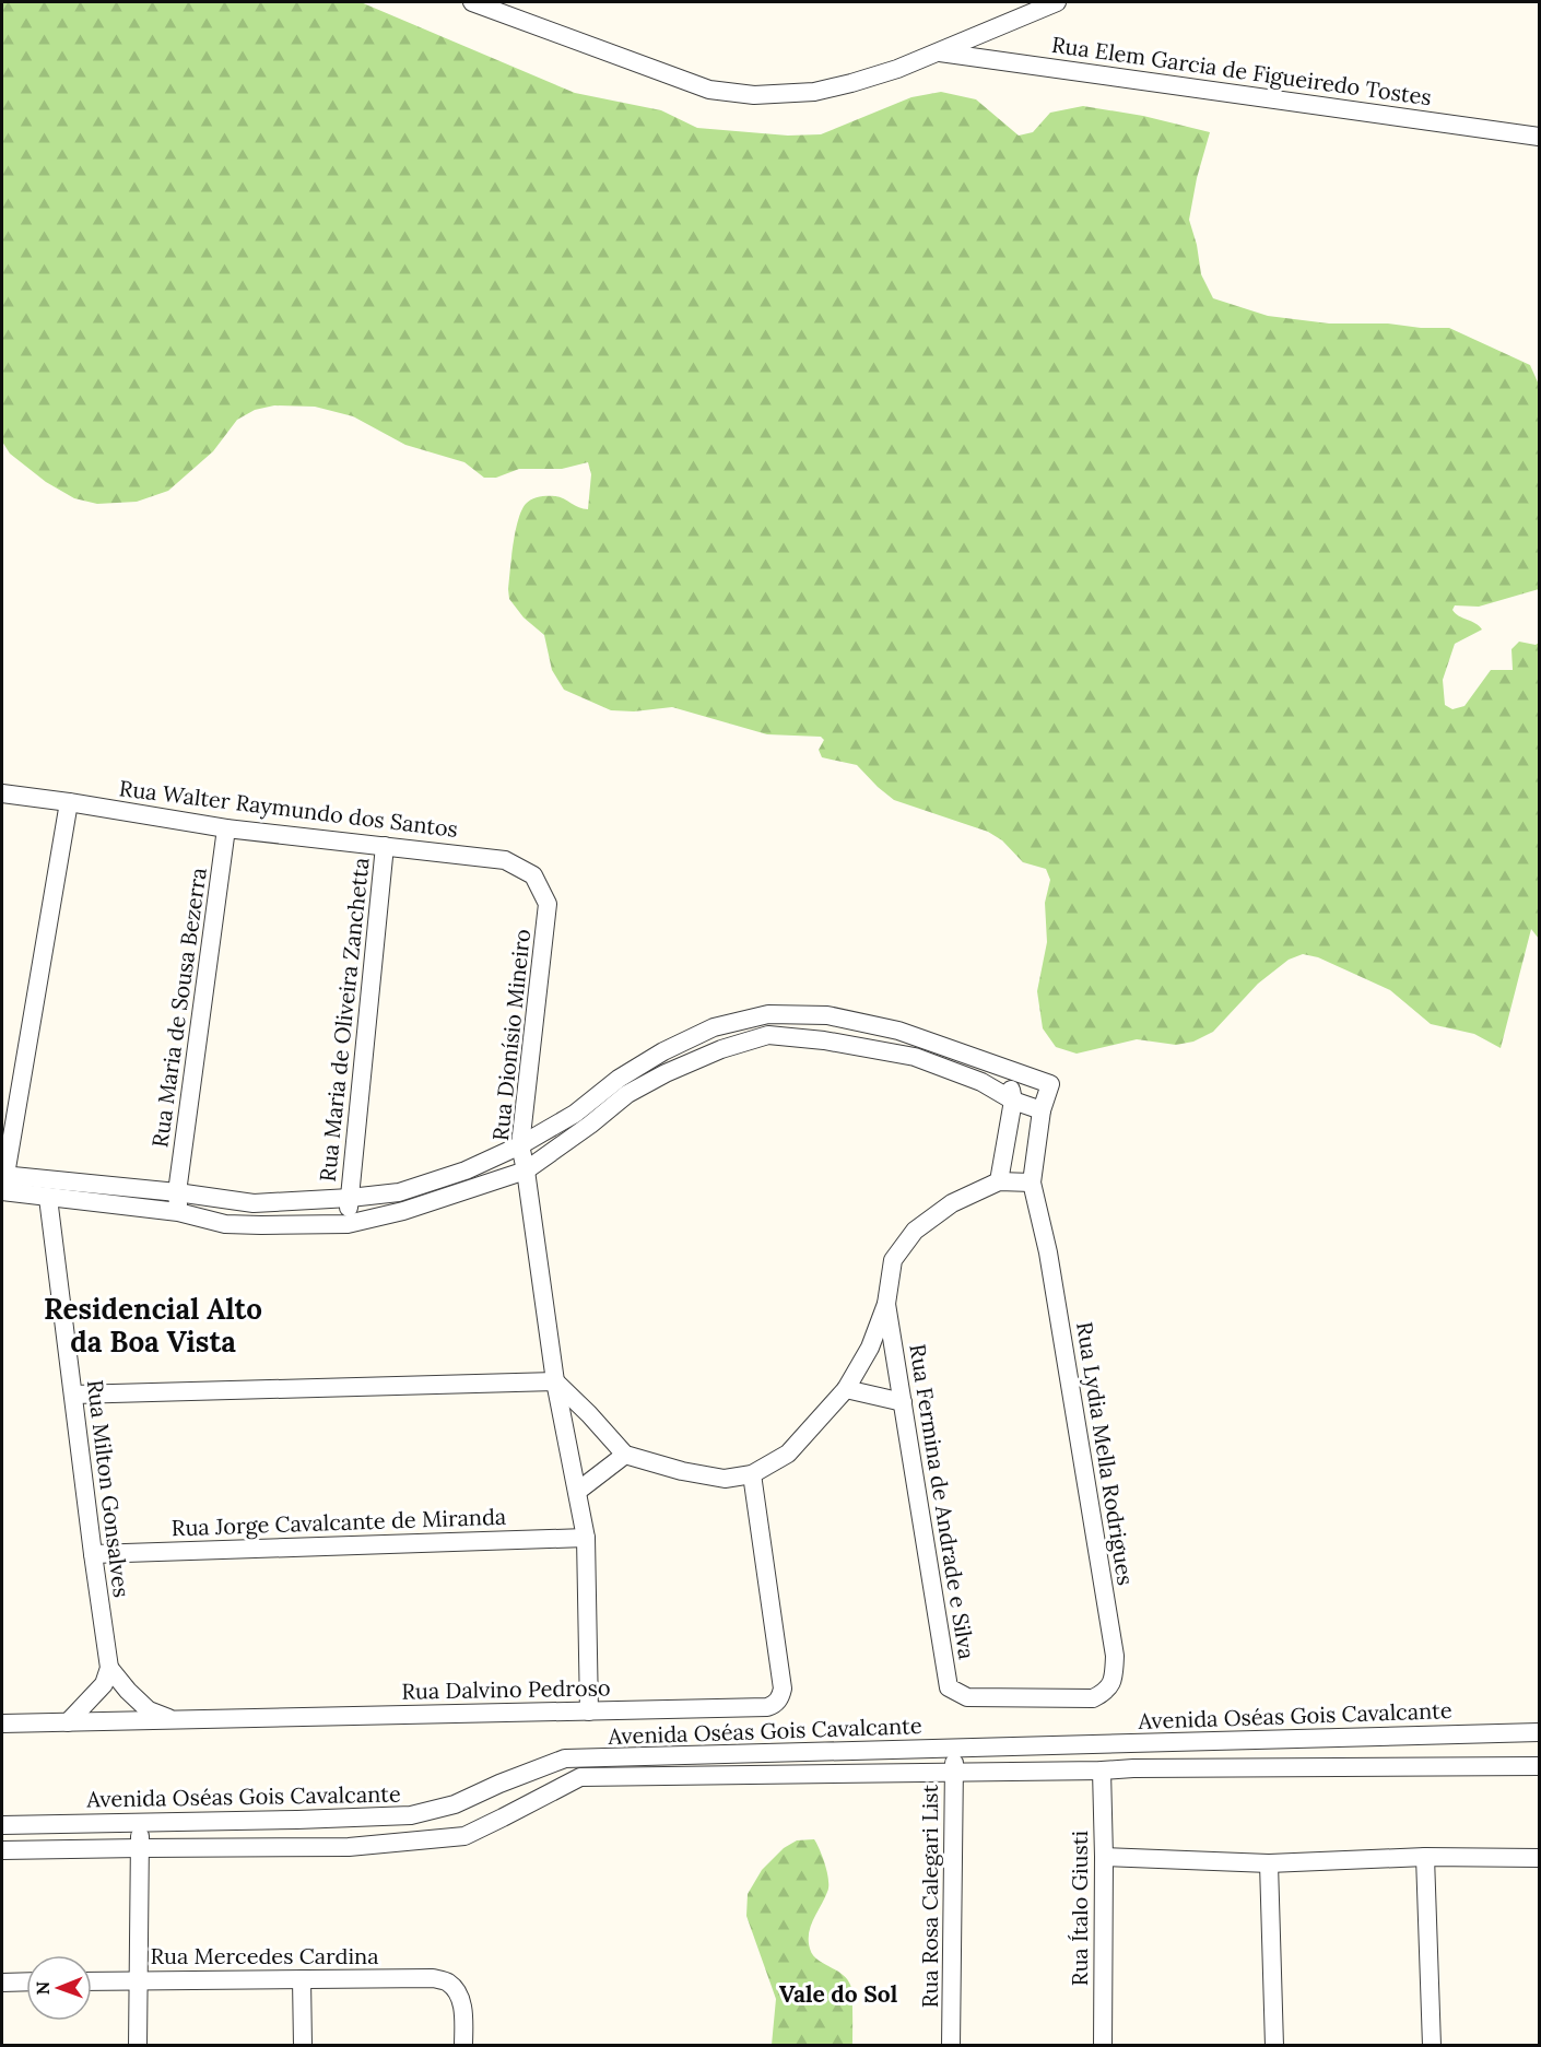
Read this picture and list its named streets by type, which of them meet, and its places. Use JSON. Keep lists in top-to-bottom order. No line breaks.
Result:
{"streets":{"street":["Rua Elem Garcia de Figueiredo Tostes","Rua Walter Raymundo dos Santos","Rua Maria de Sousa Bezerra","Rua Maria de Oliveira Zanchetta","Rua Dionísio Mineiro","Rua Lydia Mella Rodrigues","Rua Milton Gonsalves","Rua Fermina de Andrade e Silva","Rua Jorge Cavalcante de Miranda","Rua Dalvino Pedroso","Avenida Oséas Gois Cavalcante","Rua Rosa Calegari List","Rua Ítalo Giusti","Rua Mercedes Cardina"]},"crossings":[["Rua Walter Raymundo dos Santos","Rua Maria de Sousa Bezerra"],["Rua Walter Raymundo dos Santos","Rua Maria de Oliveira Zanchetta"],["Rua Walter Raymundo dos Santos","Rua Dionísio Mineiro"],["Rua Dionísio Mineiro","Rua Jorge Cavalcante de Miranda"],["Rua Dionísio Mineiro","Rua Dalvino Pedroso"],["Rua Lydia Mella Rodrigues","Rua Fermina de Andrade e Silva"],["Rua Milton Gonsalves","Rua Jorge Cavalcante de Miranda"],["Avenida Oséas Gois Cavalcante","Rua Rosa Calegari List"],["Avenida Oséas Gois Cavalcante","Rua Ítalo Giusti"]],"districts":["Residencial Alto da Boa Vista","Vale do Sol"],"north":"left"}
